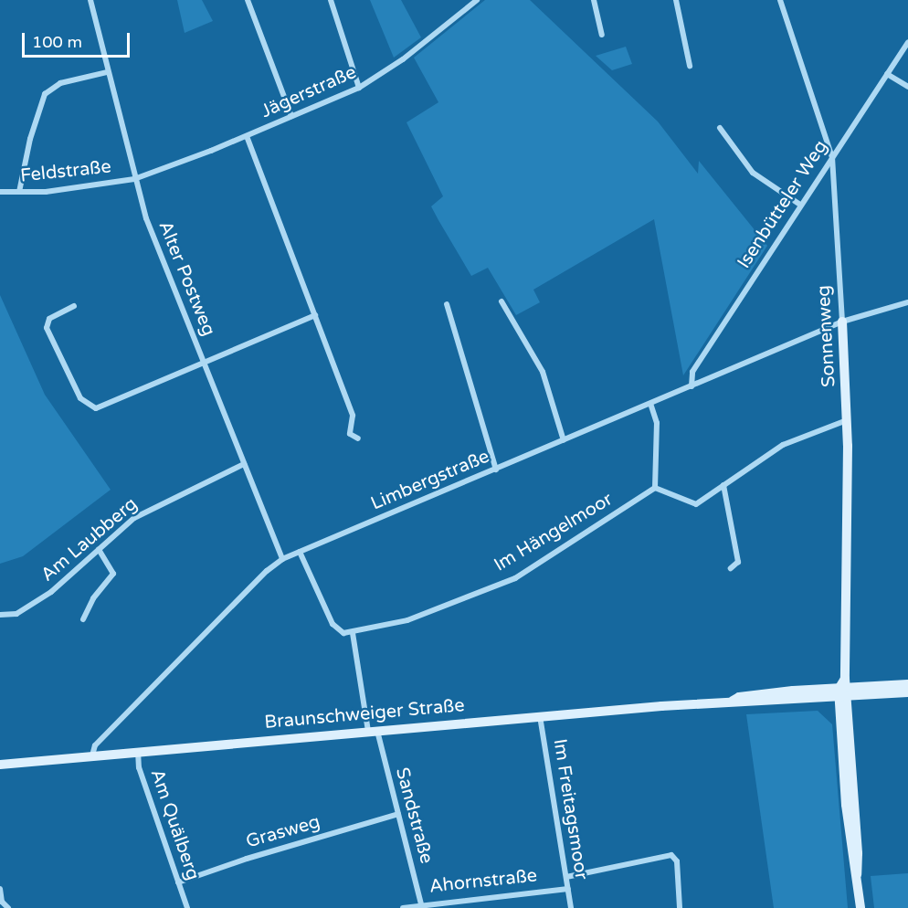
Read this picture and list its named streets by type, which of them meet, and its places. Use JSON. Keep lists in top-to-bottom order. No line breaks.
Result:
{"streets":{"street":["Jägerstraße","Feldstraße","Isenbütteler Weg","Alter Postweg","Sonnenweg","Limbergstraße","Im Hängelmoor","Am Laubberg","Braunschweiger Straße","Im Freitagsmoor","Sandstraße","Am Quälberg","Grasweg","Ahornstraße"]},"crossings":[["Jägerstraße","Feldstraße"],["Jägerstraße","Alter Postweg"],["Feldstraße","Alter Postweg"],["Isenbütteler Weg","Sonnenweg"],["Isenbütteler Weg","Limbergstraße"],["Alter Postweg","Limbergstraße"],["Alter Postweg","Am Laubberg"],["Sonnenweg","Limbergstraße"],["Sonnenweg","Braunschweiger Straße"],["Limbergstraße","Braunschweiger Straße"],["Braunschweiger Straße","Im Freitagsmoor"],["Braunschweiger Straße","Sandstraße"],["Braunschweiger Straße","Am Quälberg"],["Im Freitagsmoor","Ahornstraße"],["Sandstraße","Grasweg"],["Sandstraße","Ahornstraße"],["Am Quälberg","Grasweg"]],"scale_bar":"100 m"}
